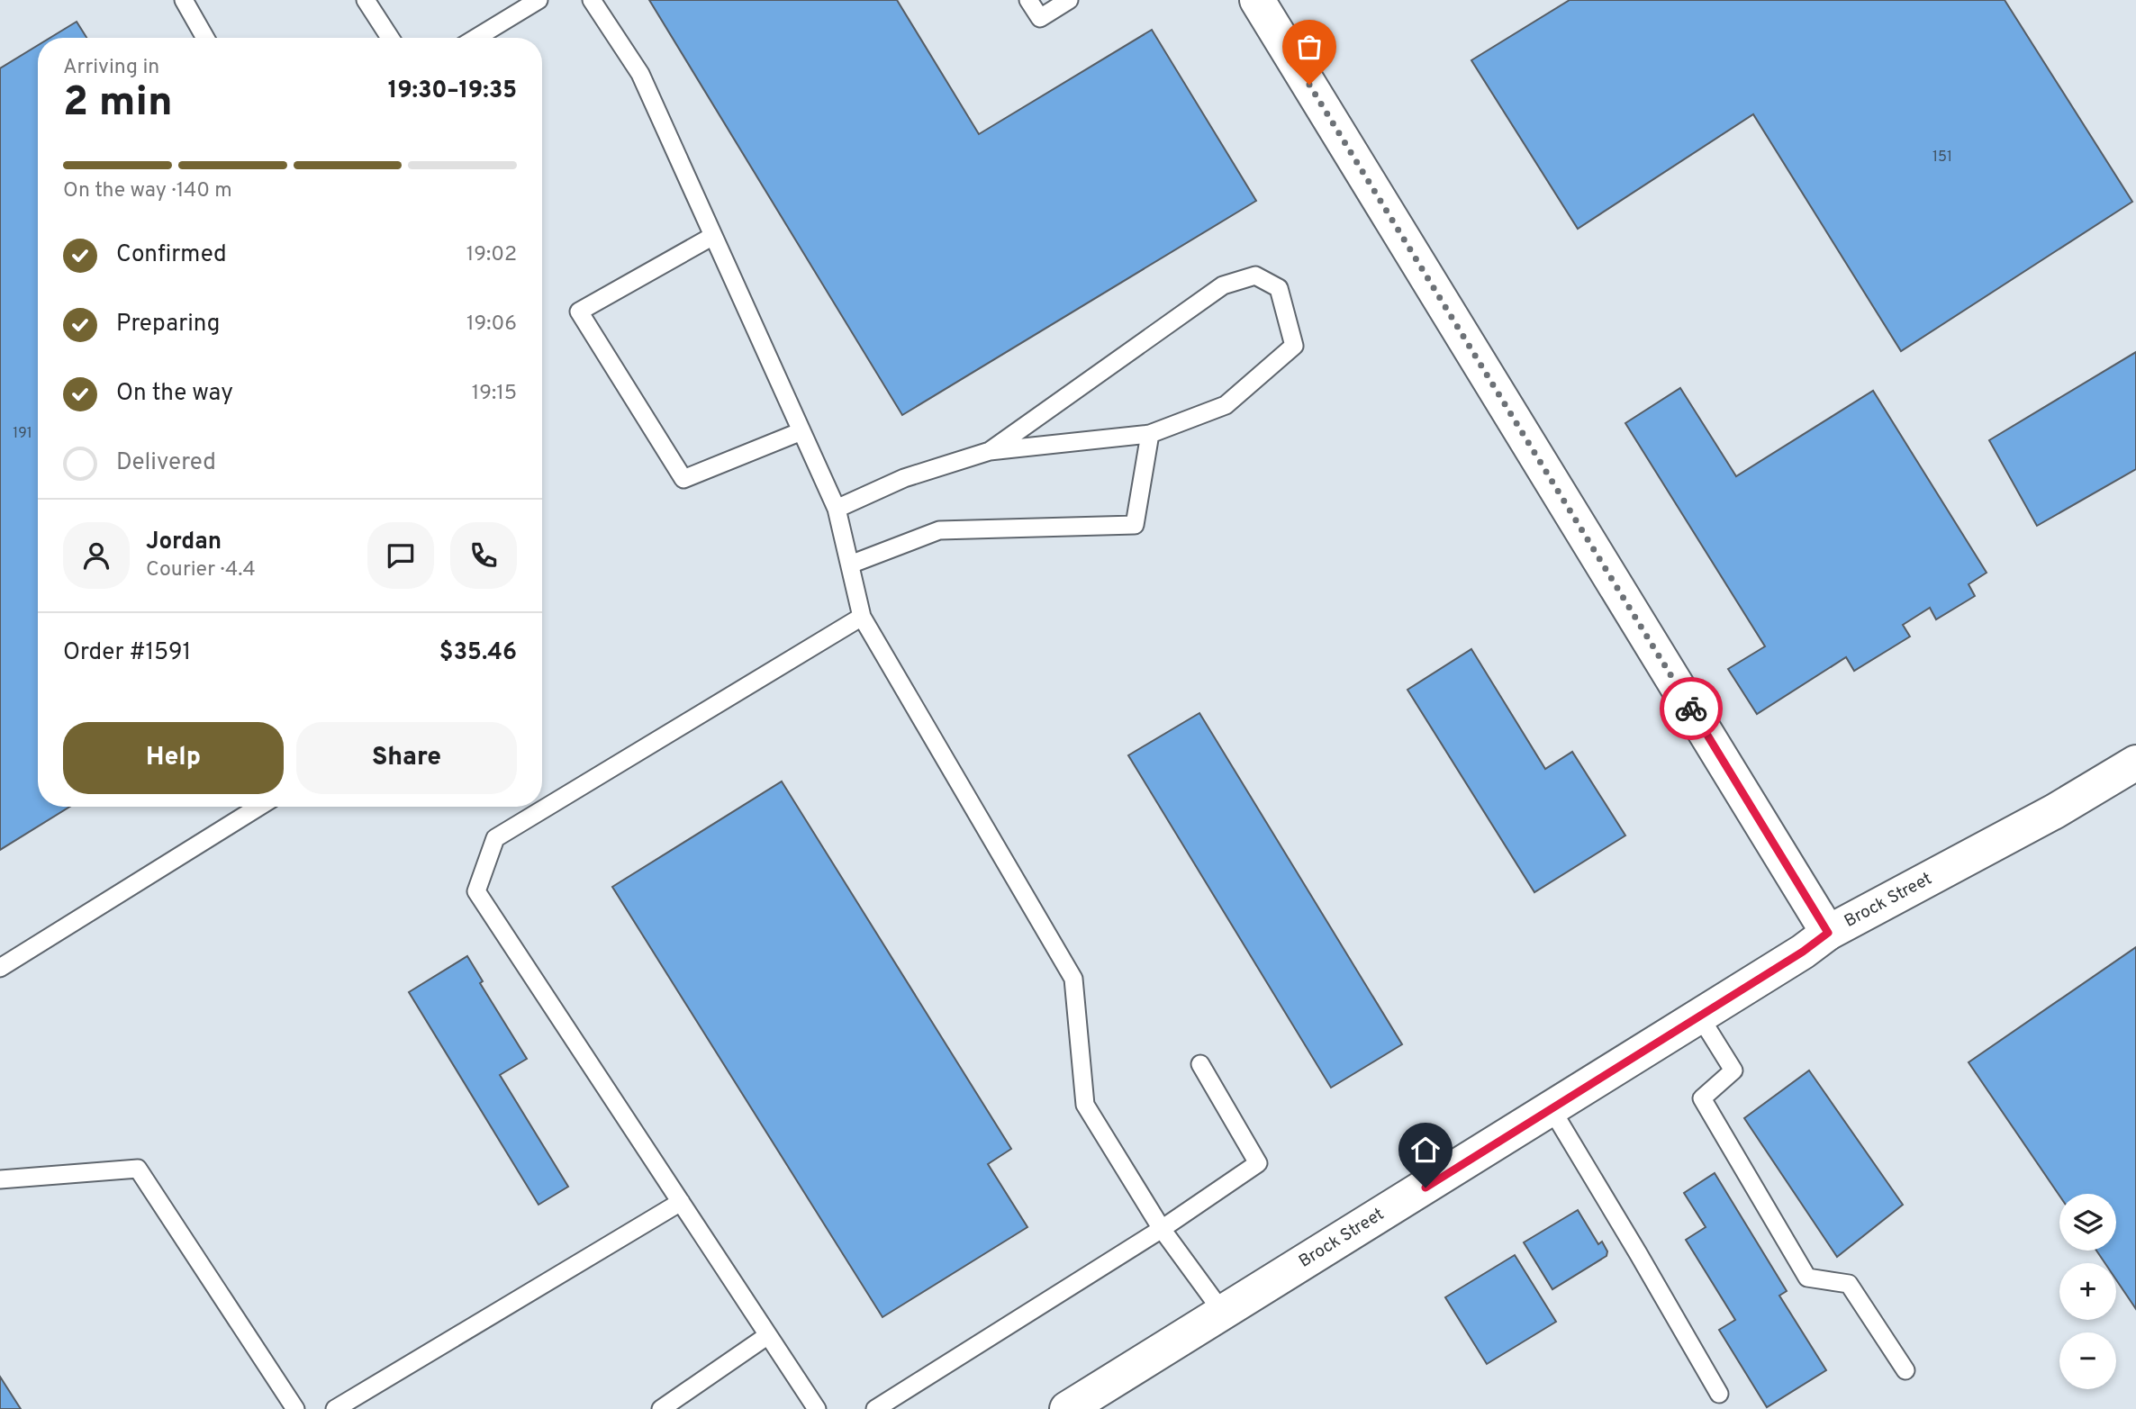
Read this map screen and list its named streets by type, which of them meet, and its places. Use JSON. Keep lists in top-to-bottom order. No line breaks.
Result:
{"streets":{"street":["Brock Street"]},"house_numbers":["151","191"],"page":{"heading":["2 min","Arriving in","19:30–19:35"],"panel":["Jordan","Courier · 4.4","Order #1591","$35.46"],"bar":"On the way · 140 m","list":[["Confirmed","19:02"],["Preparing","19:06"],["On the way","19:15"],"Delivered"],"buttons":["Help","Share"],"map_buttons":["+","−"]}}
